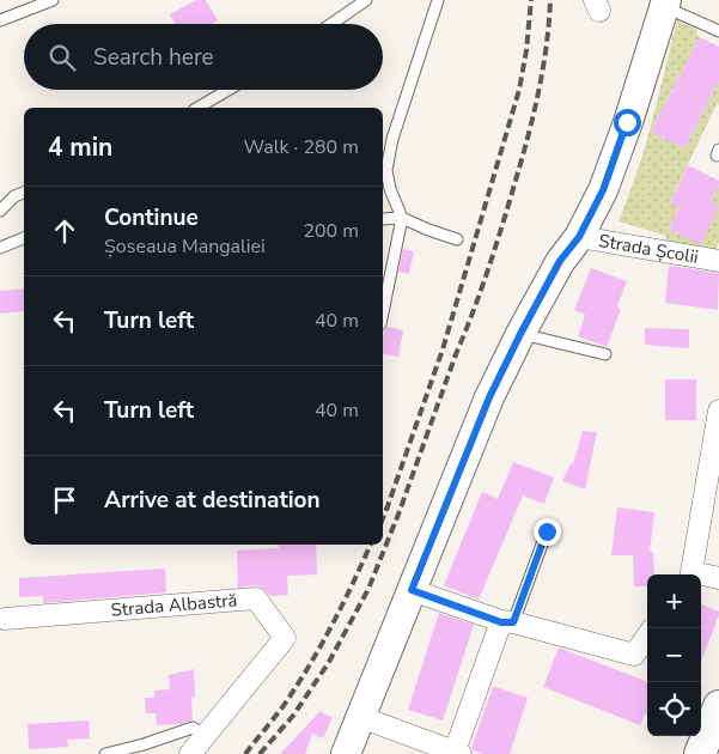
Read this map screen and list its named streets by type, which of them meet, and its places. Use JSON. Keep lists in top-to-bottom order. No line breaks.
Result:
{"streets":{"street":["Strada Școlii","Strada Albastră"]},"page":{"search":"Search here","heading":["4 min","Walk · 280 m"],"list":[["Continue","Șoseaua Mangaliei","200 m"],["Turn left","40 m"],["Turn left","40 m"],"Arrive at destination"],"map_buttons":["+","−"]}}
